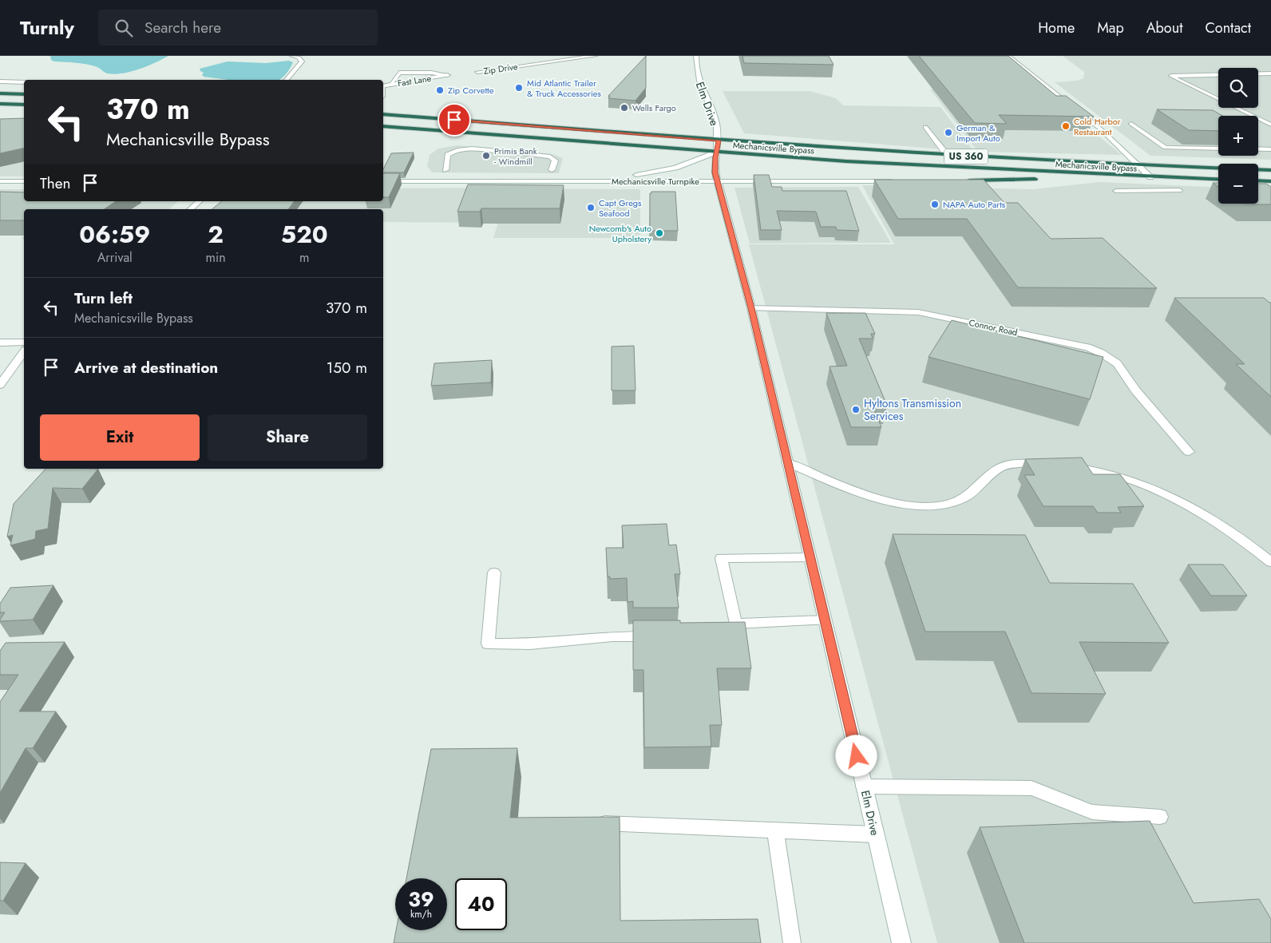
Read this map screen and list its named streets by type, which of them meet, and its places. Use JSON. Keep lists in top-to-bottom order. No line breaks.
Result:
{"streets":{"highway":["Mechanicsville Bypass","US 360"],"street":["Zip Drive","Fast Lane","Elm Drive","Mechanicsville Turnpike","Connor Road"]},"crossings":[["Elm Drive","Mechanicsville Bypass"],["Elm Drive","Mechanicsville Turnpike"],["Elm Drive","Connor Road"],["Mechanicsville Bypass","US 360"]],"places":["Mid Atlantic Trailer & Truck Accessories","Zip Corvette","Wells Fargo","Cold Harbor Restaurant","German & Import Auto","Primis Bank - Windmill","NAPA Auto Parts","Capt Gregs Seafood","Newcomb's Auto Upholstery","Hyltons Transmission Services"],"page":{"header":"Turnly","search":"Search here","nav":["Home","Map","About","Contact"],"map_buttons":["+","−"],"turn":["370 m","Mechanicsville Bypass"],"then":"Then","eta":["06:59","Arrival","2","min","520","m"],"list":[{"name":"Turn left","note":"Mechanicsville Bypass","value":"370 m"},{"name":"Arrive at destination","value":"150 m"}],"buttons":["Exit","Share"],"speed":"39 km/h","limit":"40"}}
